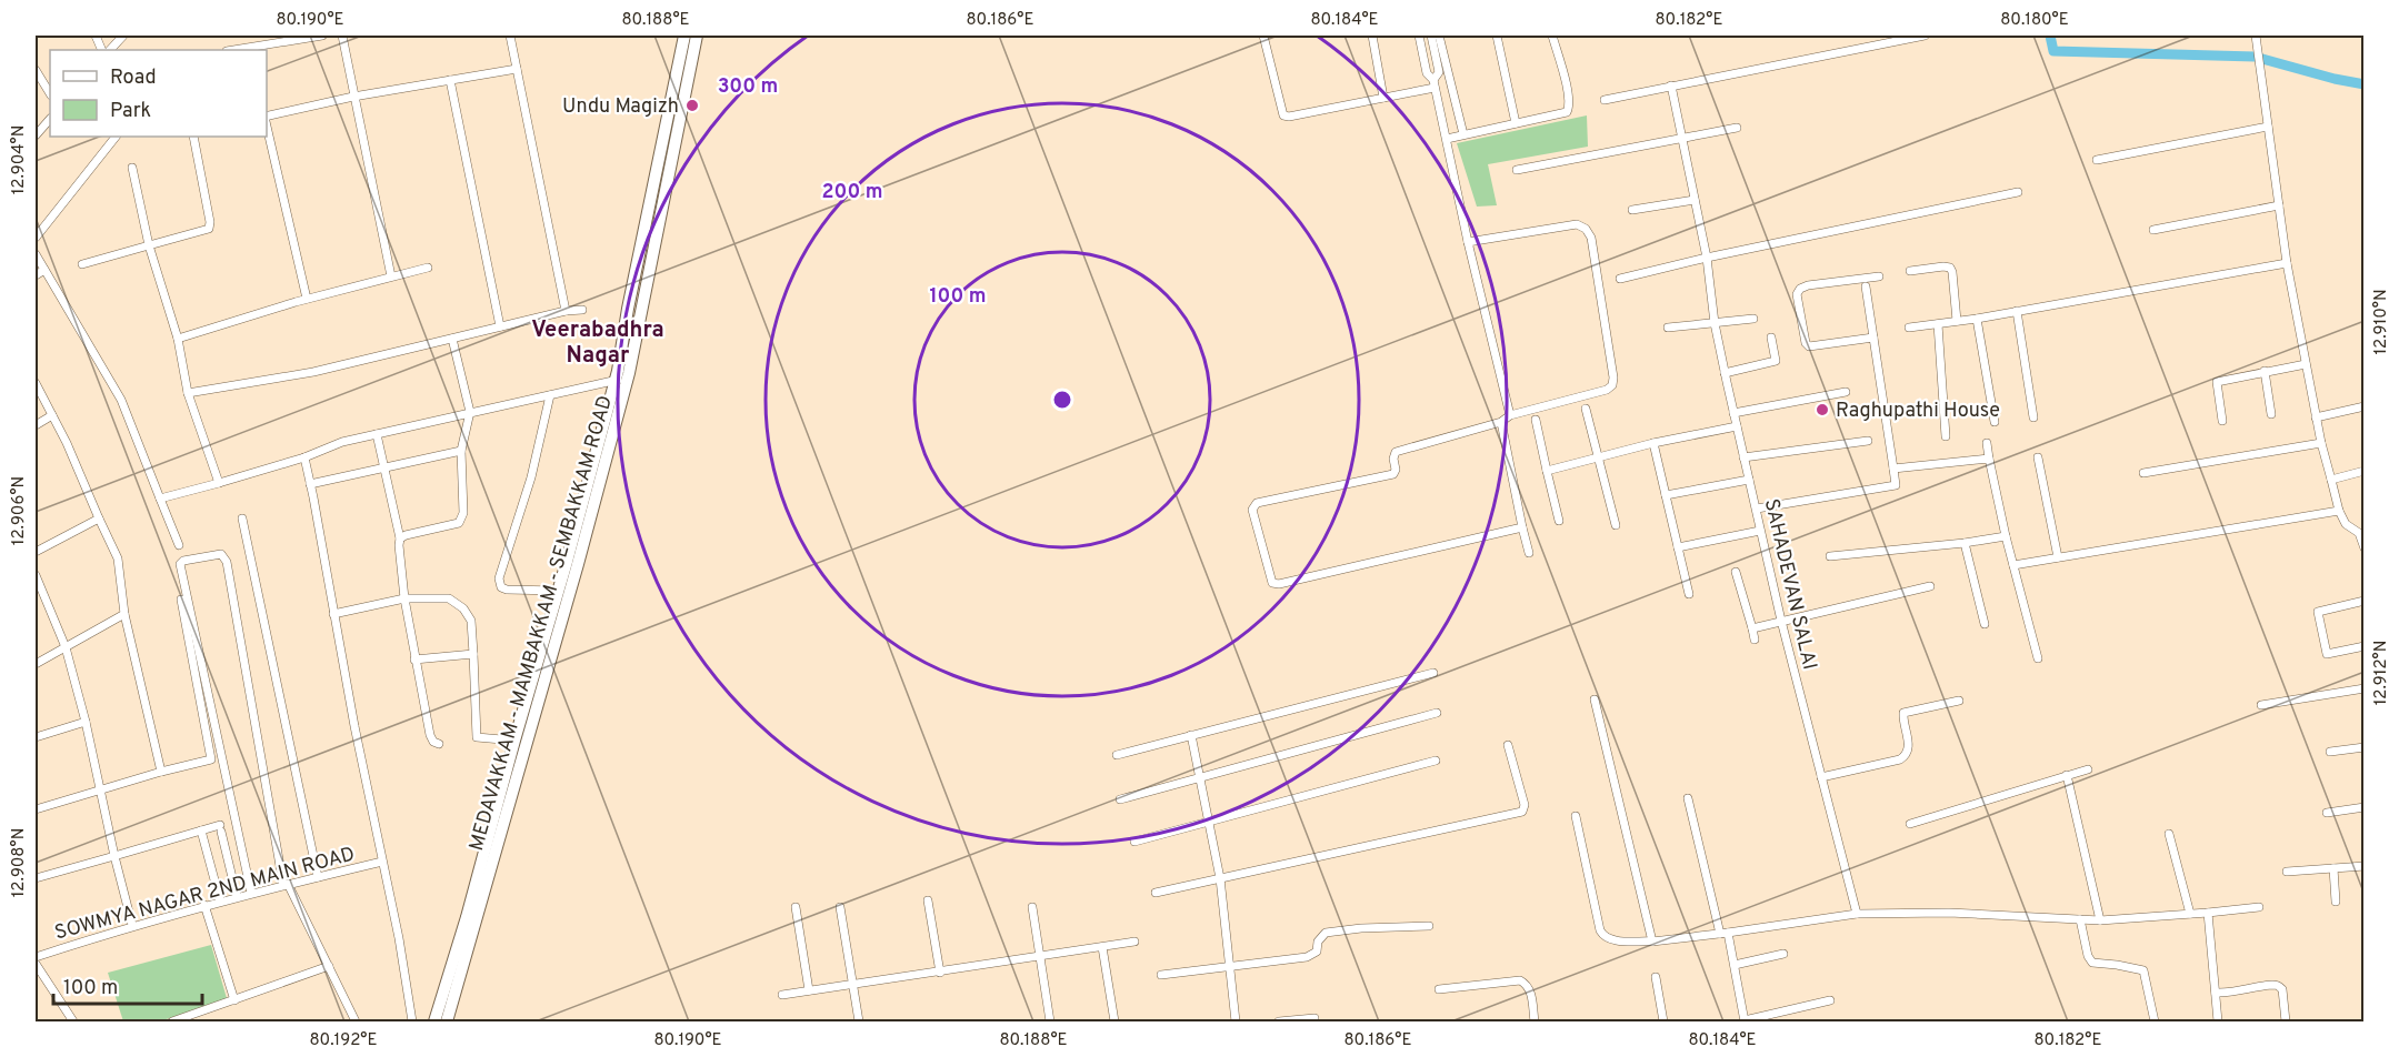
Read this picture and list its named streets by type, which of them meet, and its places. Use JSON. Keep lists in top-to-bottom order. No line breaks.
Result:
{"streets":{"main road":["MEDAVAKKAM - MAMBAKKAM - SEMBAKKAM ROAD"],"street":["SAHADEVAN SALAI","SOWMYA NAGAR 2ND MAIN ROAD"]},"districts":["Veerabadhra Nagar"],"places":["Undu Magizh","Raghupathi House"],"legend":["Road","Park"],"scale_bar":"100 m","coordinates":["80.190°E","80.188°E","80.186°E","80.184°E","80.182°E","80.180°E","12.904°N","12.910°N","12.906°N","12.912°N","12.908°N","80.192°E"],"rings":["300 m","200 m","100 m"]}
